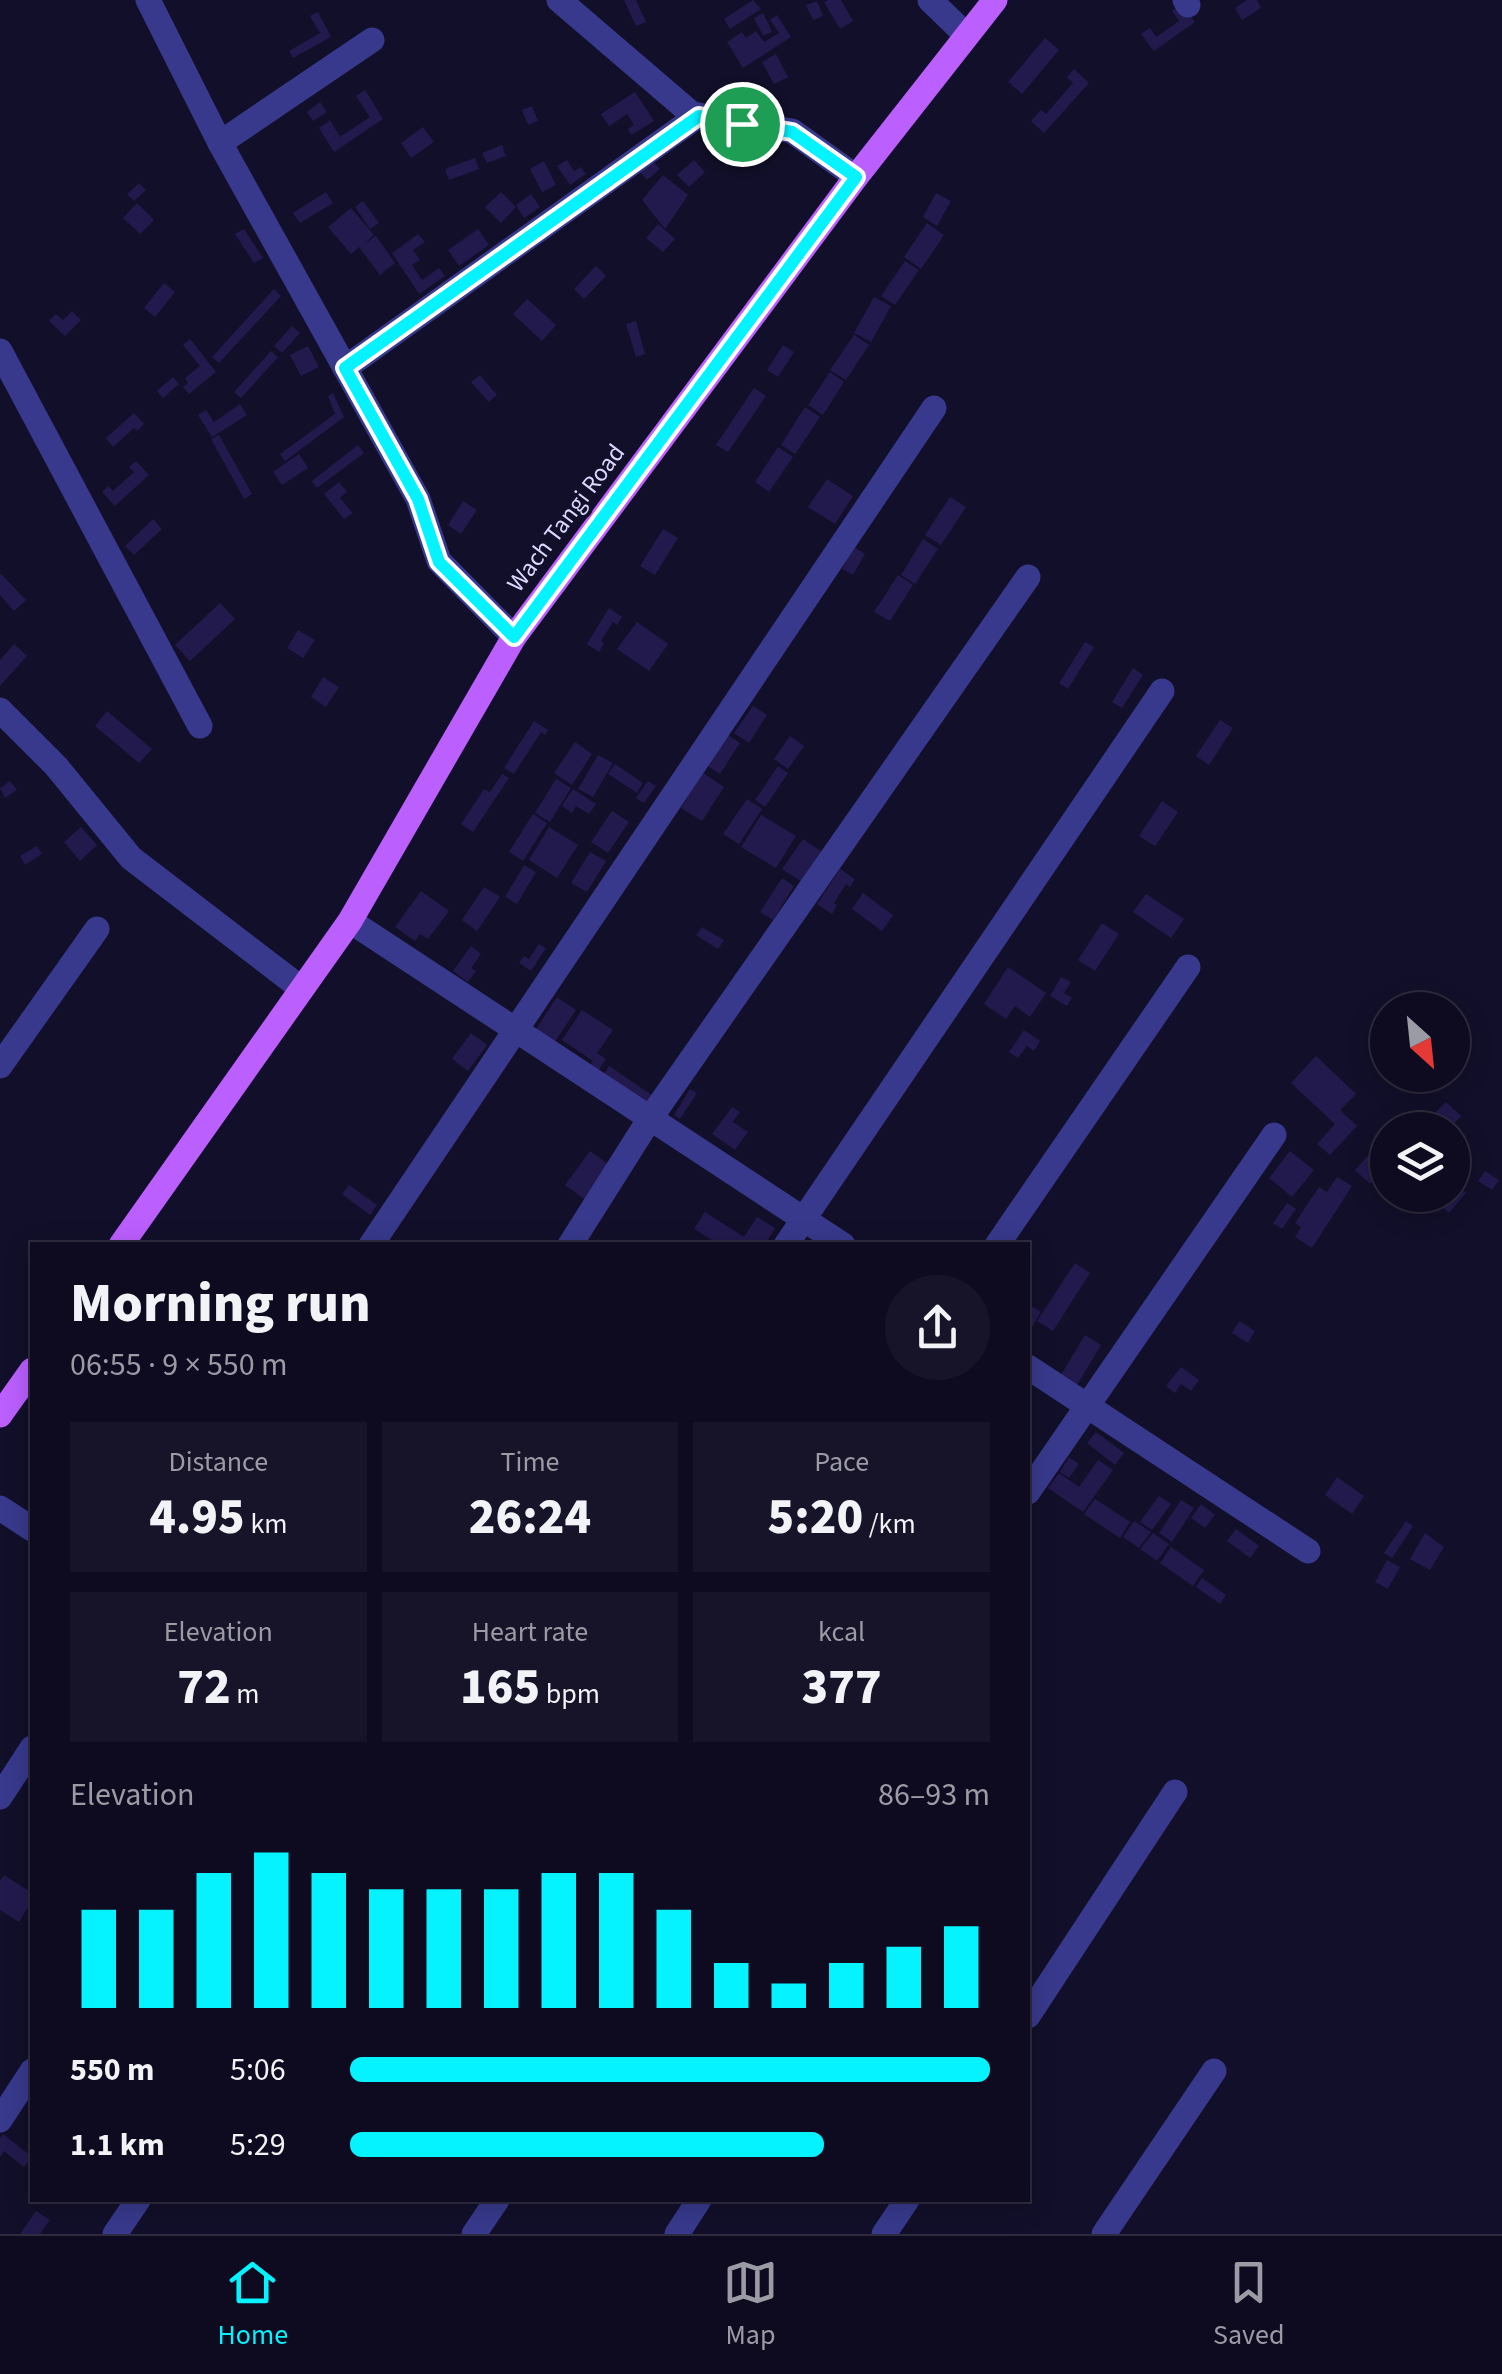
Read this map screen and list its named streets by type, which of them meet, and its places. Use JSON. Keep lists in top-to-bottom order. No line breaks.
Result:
{"streets":{"main road":["Wach Tangi Road"]},"north":"bottom right","page":{"heading":["Morning run","06:55 · 9 × 550 m"],"stats":[["Distance","4.95 km"],["Time","26:24"],["Pace","5:20 /km"],["Elevation","72 m"],["Heart rate","165 bpm"],["kcal","377"]],"chart":["Elevation","86–93 m"],"list":[{"name":"550 m","note":"5:06"},{"name":"1.1 km","note":"5:29"}],"tabs":["Home","Map","Saved"]}}
